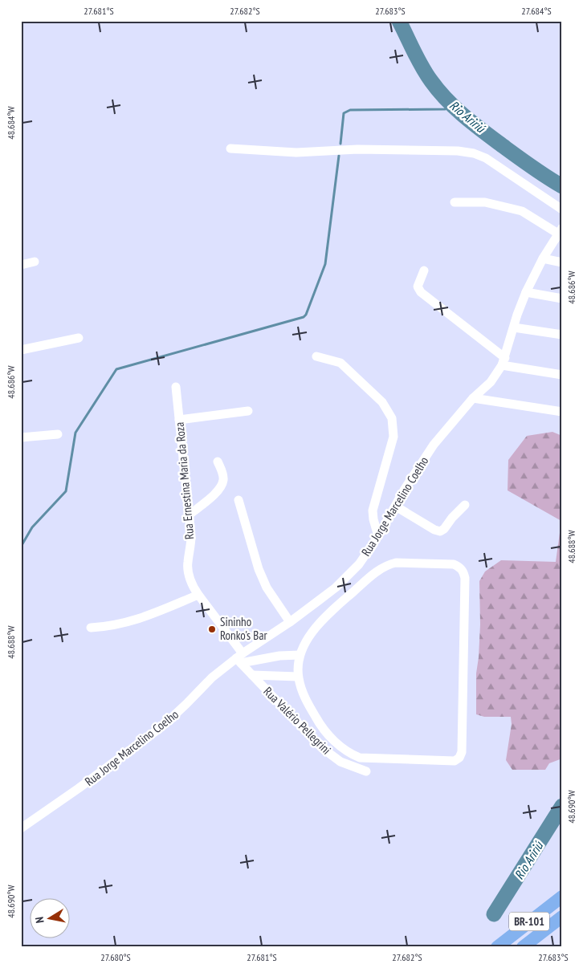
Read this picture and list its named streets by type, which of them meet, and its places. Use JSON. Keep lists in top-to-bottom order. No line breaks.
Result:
{"streets":{"highway":["BR-101"],"street":["Rua Ernestina Maria da Roza","Rua Jorge Marcelino Coelho","Rua Valério Pellegrini"]},"crossings":[["Rua Ernestina Maria da Roza","Rua Jorge Marcelino Coelho"],["Rua Ernestina Maria da Roza","Rua Valério Pellegrini"],["Rua Jorge Marcelino Coelho","Rua Valério Pellegrini"]],"water":["Rio Aririú"],"places":["Sininho Ronko's Bar"],"north":"left","coordinates":["27.681°S","27.682°S","27.683°S","27.684°S","48.684°W","48.686°W","48.688°W","48.690°W","27.680°S"]}
